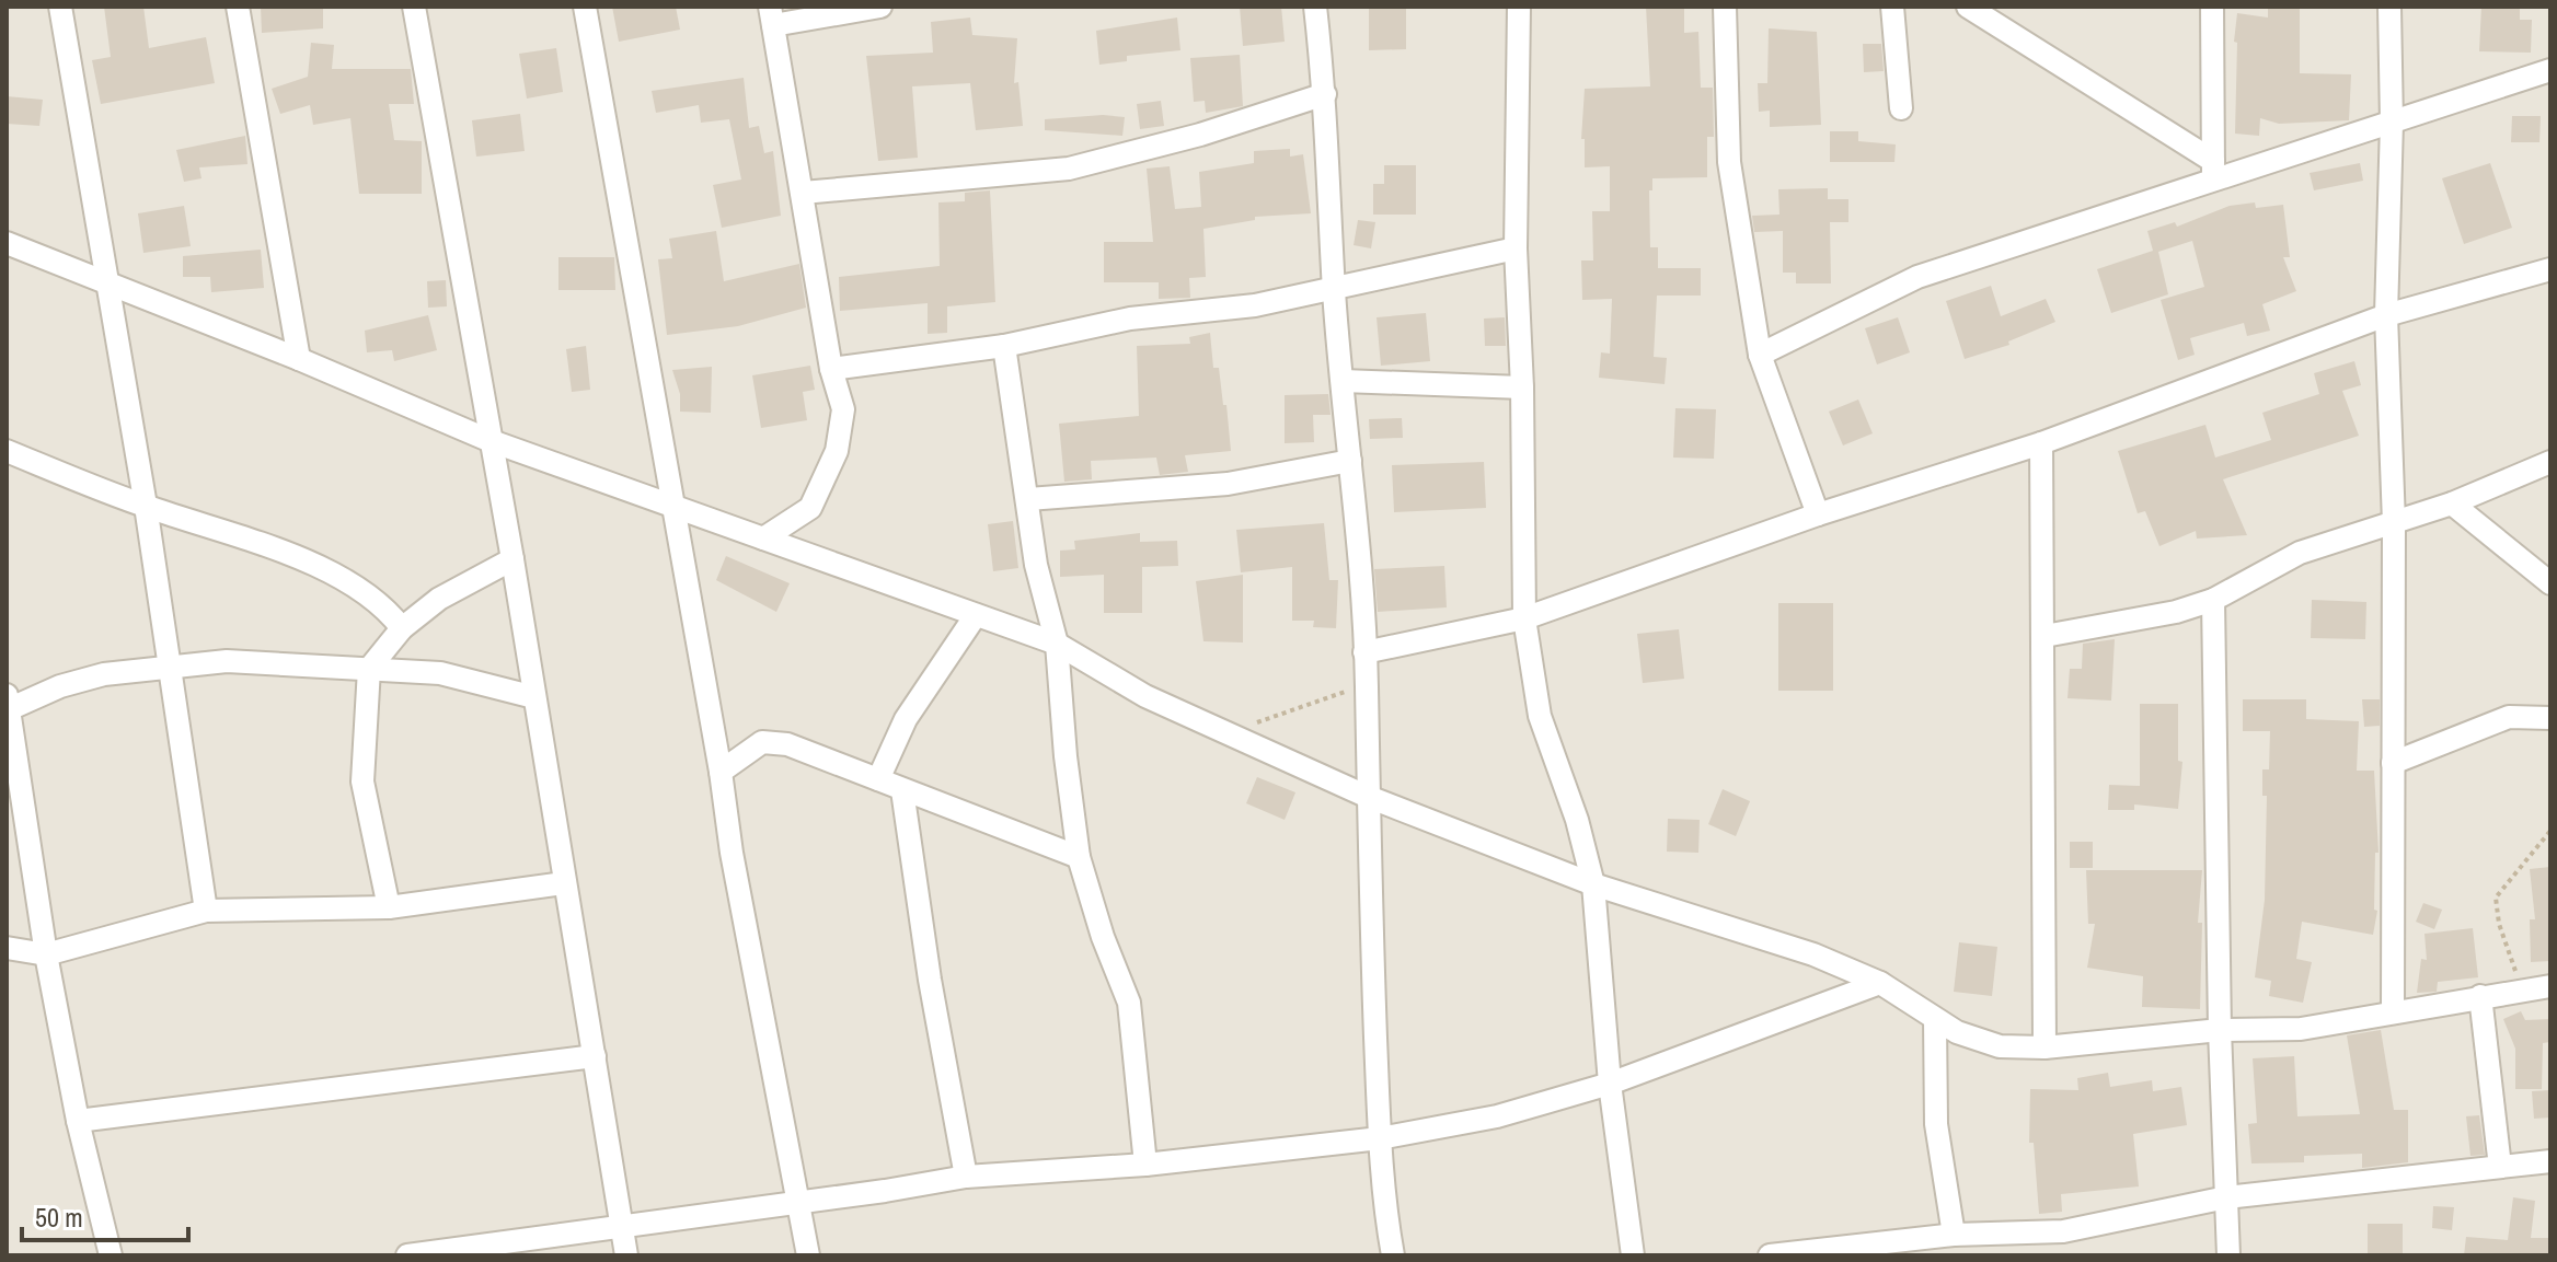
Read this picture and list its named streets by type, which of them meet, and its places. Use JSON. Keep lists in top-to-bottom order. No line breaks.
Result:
{"scale_bar":"50 m"}
